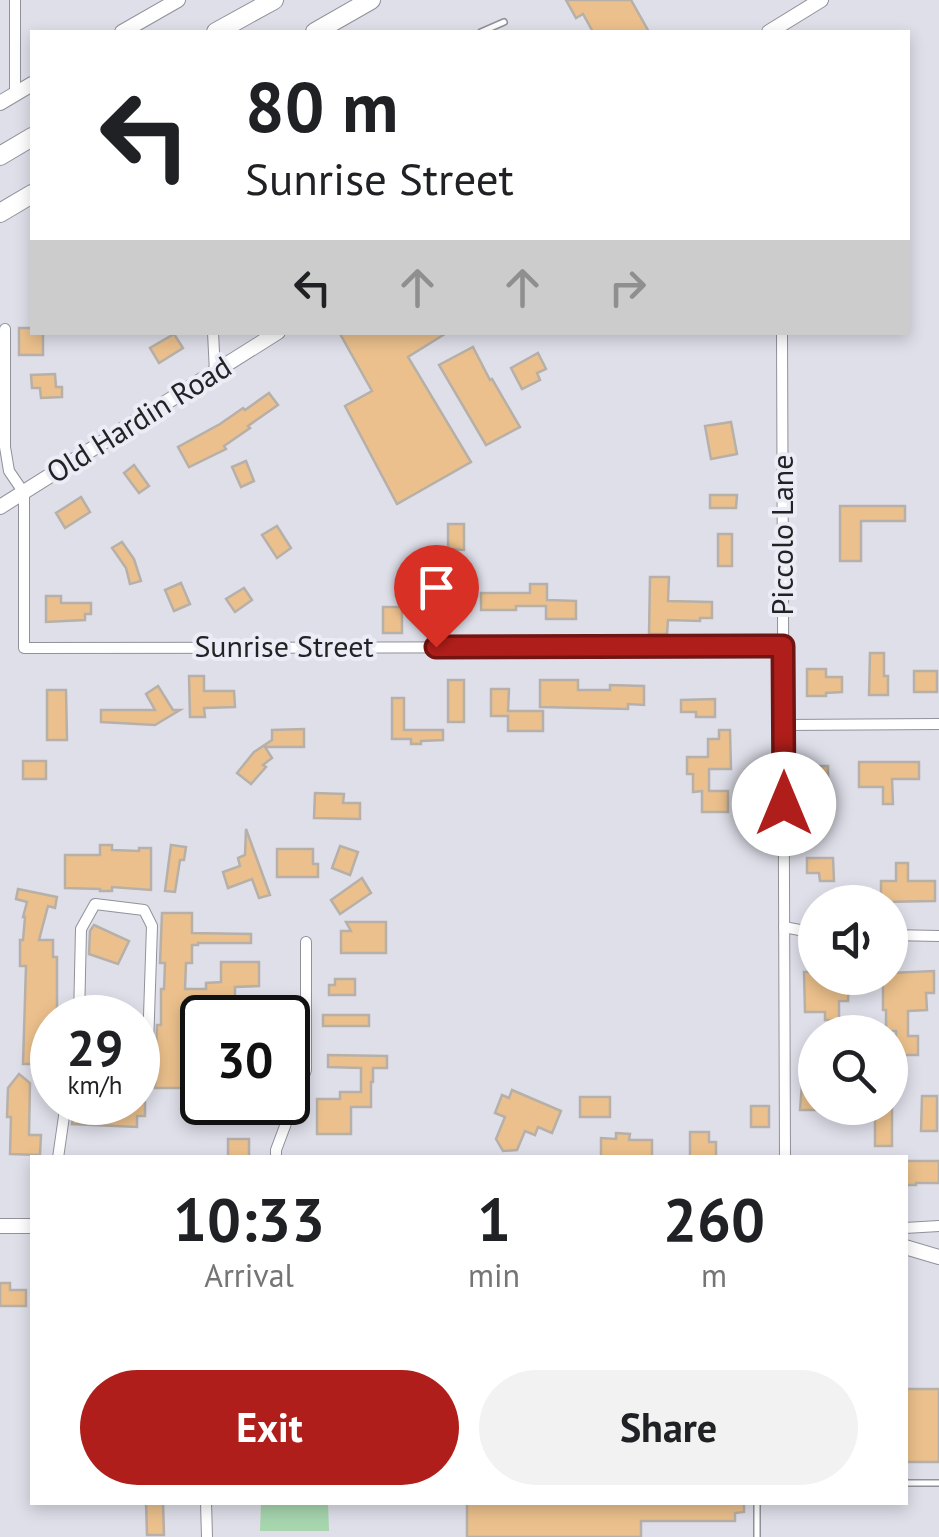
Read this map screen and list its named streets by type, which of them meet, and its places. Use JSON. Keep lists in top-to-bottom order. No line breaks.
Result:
{"streets":{"main road":["Old Hardin Road"],"street":["Piccolo Lane","Sunrise Street"]},"crossings":[["Old Hardin Road","Sunrise Street"],["Piccolo Lane","Sunrise Street"]],"page":{"turn":["80 m","Sunrise Street"],"speed":"29 km/h","limit":"30","eta":["10:33","Arrival","1","min","260","m"],"buttons":["Exit","Share"]}}
